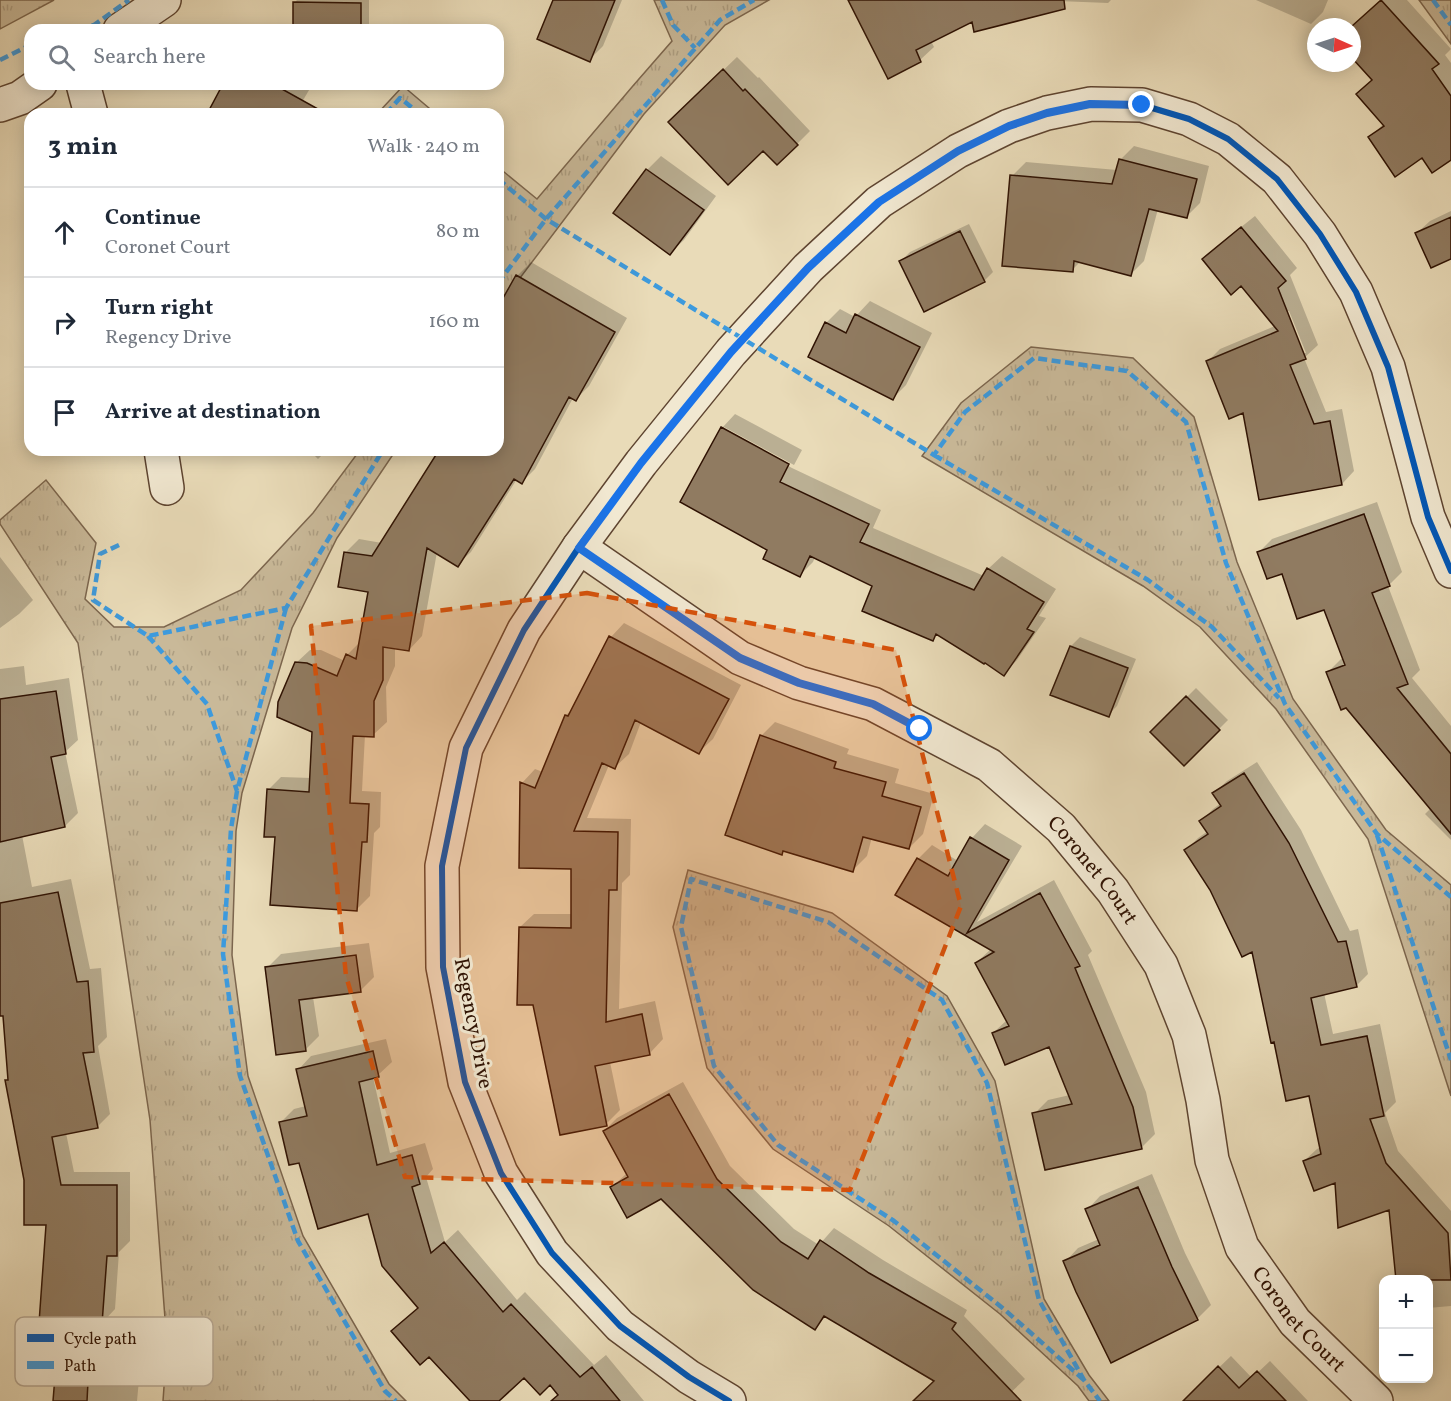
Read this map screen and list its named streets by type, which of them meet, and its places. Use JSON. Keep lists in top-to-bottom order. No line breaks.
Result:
{"streets":{"street":["Coronet Court","Regency Drive"]},"crossings":[["Coronet Court","Regency Drive"]],"legend":["Cycle path","Path"],"north":"right","page":{"search":"Search here","heading":["3 min","Walk · 240 m"],"list":[["Continue","Coronet Court","80 m"],["Turn right","Regency Drive","160 m"],"Arrive at destination"],"map_buttons":["+","−"]}}
